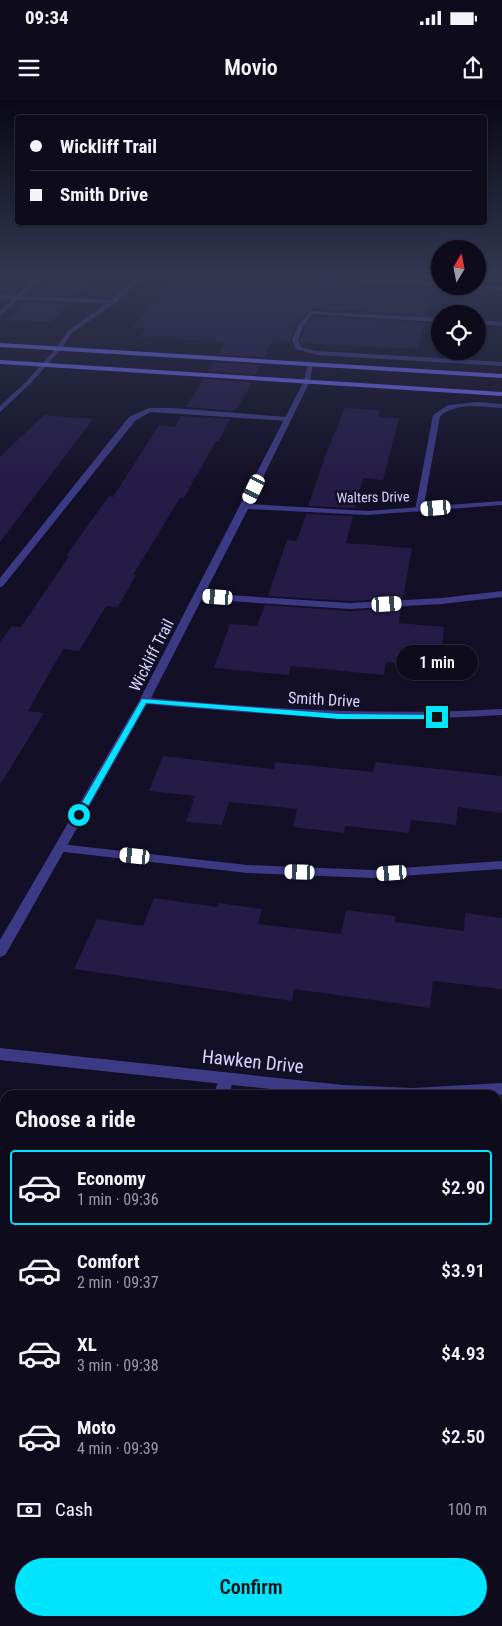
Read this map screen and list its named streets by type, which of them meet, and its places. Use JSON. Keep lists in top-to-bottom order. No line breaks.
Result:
{"streets":{"street":["Walters Drive","Wickliff Trail","Smith Drive","Hawken Drive"]},"crossings":[["Walters Drive","Wickliff Trail"],["Wickliff Trail","Smith Drive"]],"north":"top","page":{"status":"09:34","header":"Movio","banner":["Wickliff Trail","Smith Drive"],"bubble":"1 min","heading":"Choose a ride","list":[{"name":"Economy","note":"1 min · 09:36","value":"$2.90"},{"name":"Comfort","note":"2 min · 09:37","value":"$3.91"},{"name":"XL","note":"3 min · 09:38","value":"$4.93"},{"name":"Moto","note":"4 min · 09:39","value":"$2.50"}],"pay":["Cash","100 m"],"buttons":"Confirm"}}
